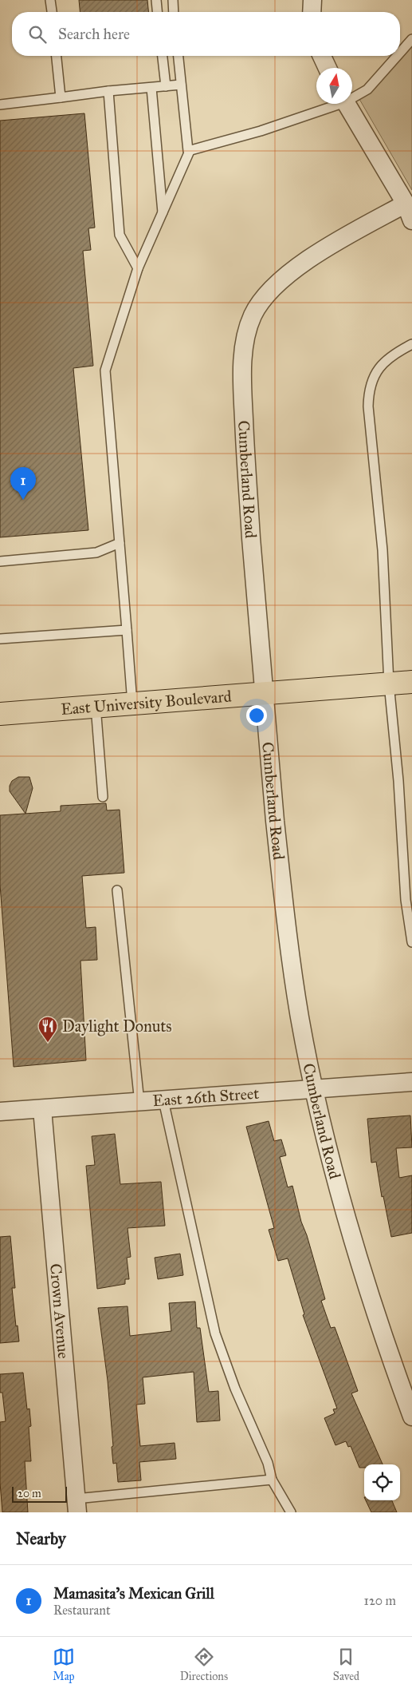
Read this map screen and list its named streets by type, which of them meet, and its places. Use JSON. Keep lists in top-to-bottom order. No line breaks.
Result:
{"streets":{"main road":["East University Boulevard"],"street":["Cumberland Road","East 26th Street","Crown Avenue"]},"crossings":[["Cumberland Road","East University Boulevard"],["Cumberland Road","East 26th Street"],["East 26th Street","Crown Avenue"]],"places":{"restaurant":["Daylight Donuts"]},"scale_bar":"20 m","north":"top","page":{"search":"Search here","pins":"1","scale":"20 m","heading":"Nearby","list":[{"mark":"1","name":"Mamasita's Mexican Grill","note":"Restaurant","value":"120 m"}],"nav":["Map","Directions","Saved"]}}
